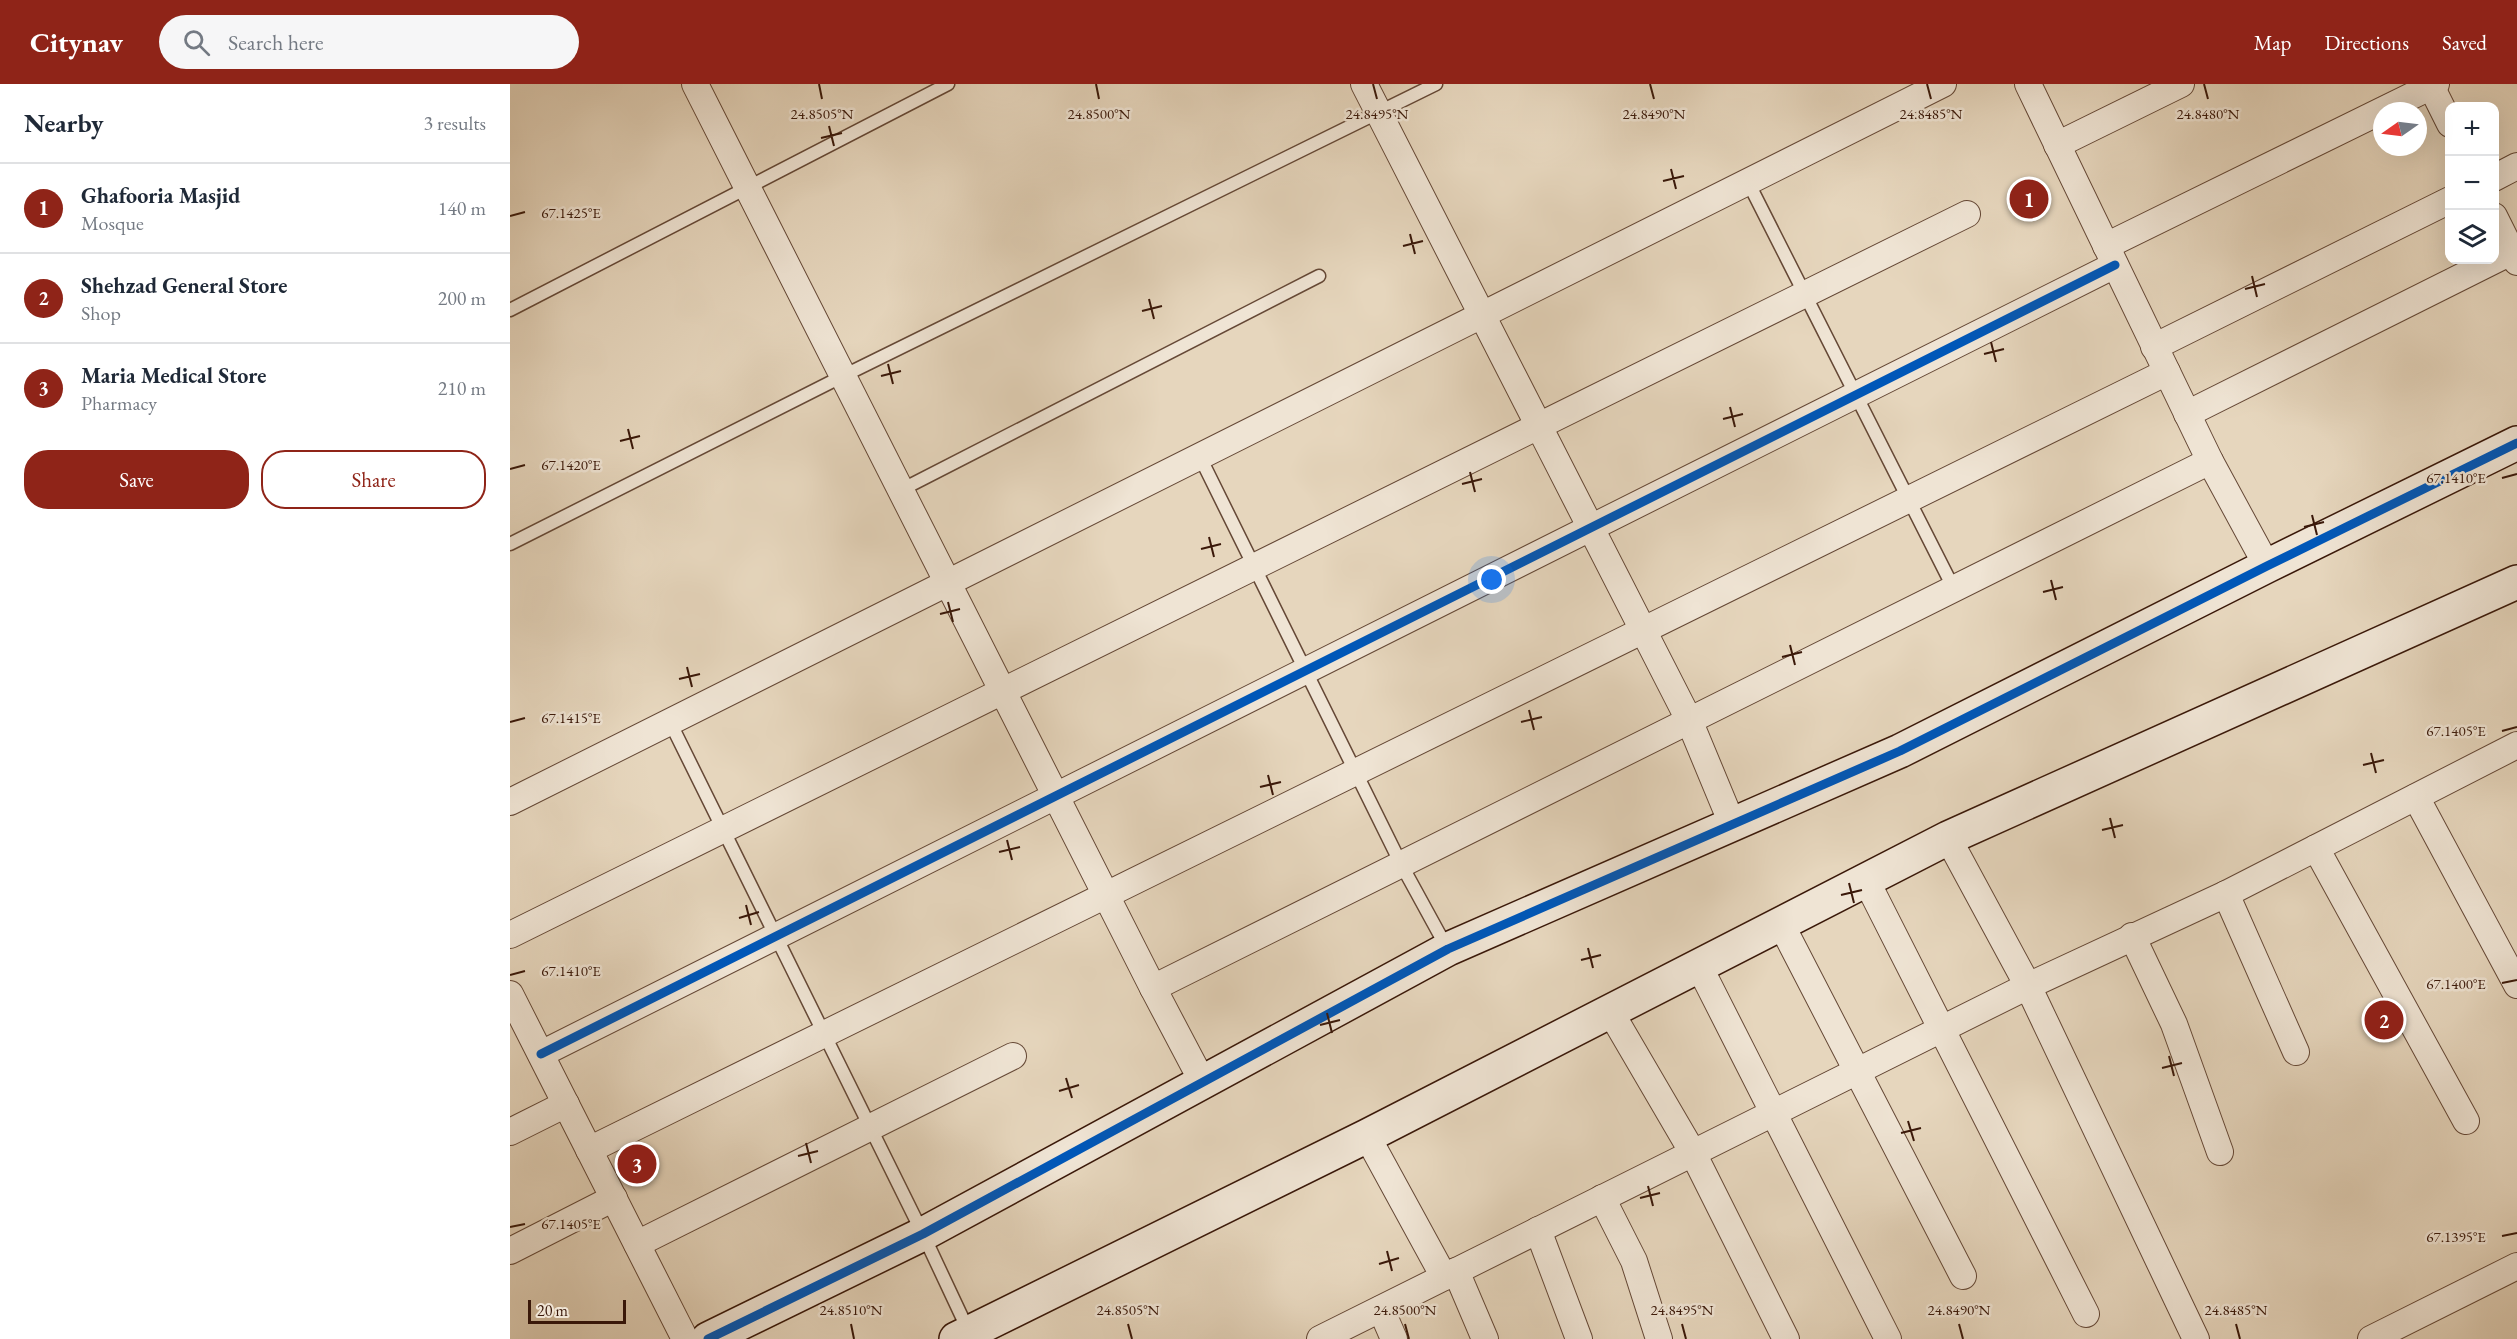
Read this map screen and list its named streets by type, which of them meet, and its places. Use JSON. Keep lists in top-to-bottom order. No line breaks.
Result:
{"scale_bar":"20 m","north":"left","page":{"header":"Citynav","search":"Search here","nav":["Map","Directions","Saved"],"heading":["Nearby","3 results"],"map_buttons":["+","−"],"list":[{"mark":"1","name":"Ghafooria Masjid","note":"Mosque","value":"140 m"},{"mark":"2","name":"Shehzad General Store","note":"Shop","value":"200 m"},{"mark":"3","name":"Maria Medical Store","note":"Pharmacy","value":"210 m"}],"pins":["1","2","3"],"buttons":["Save","Share"],"scale":"20 m"},"coordinates":["24.8505°N","24.8500°N","24.8495°N","24.8490°N","24.8485°N","24.8480°N","67.1425°E","67.1420°E","67.1410°E","67.1415°E","67.1405°E","67.1400°E","67.1395°E","24.8510°N"]}
